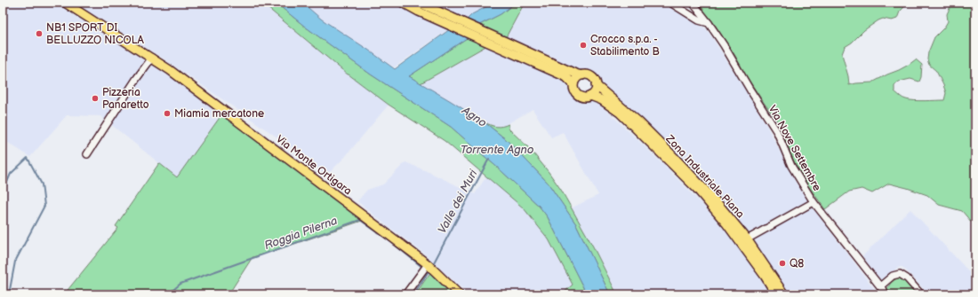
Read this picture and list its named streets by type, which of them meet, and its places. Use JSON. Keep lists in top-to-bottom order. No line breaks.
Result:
{"streets":{"main road":["Via Monte Ortigara","Zona Industriale Piana"],"street":["Via Nove Settembre"]},"water":["Agno","Torrente Agno","Valle dei Muri","Roggia Pilerna"],"places":["NB1 SPORT DI BELLUZZO NICOLA","Crocco s.p.a. - Stabilimento B","Pizzeria Panaretto","Miamia mercatone","Q8"]}
